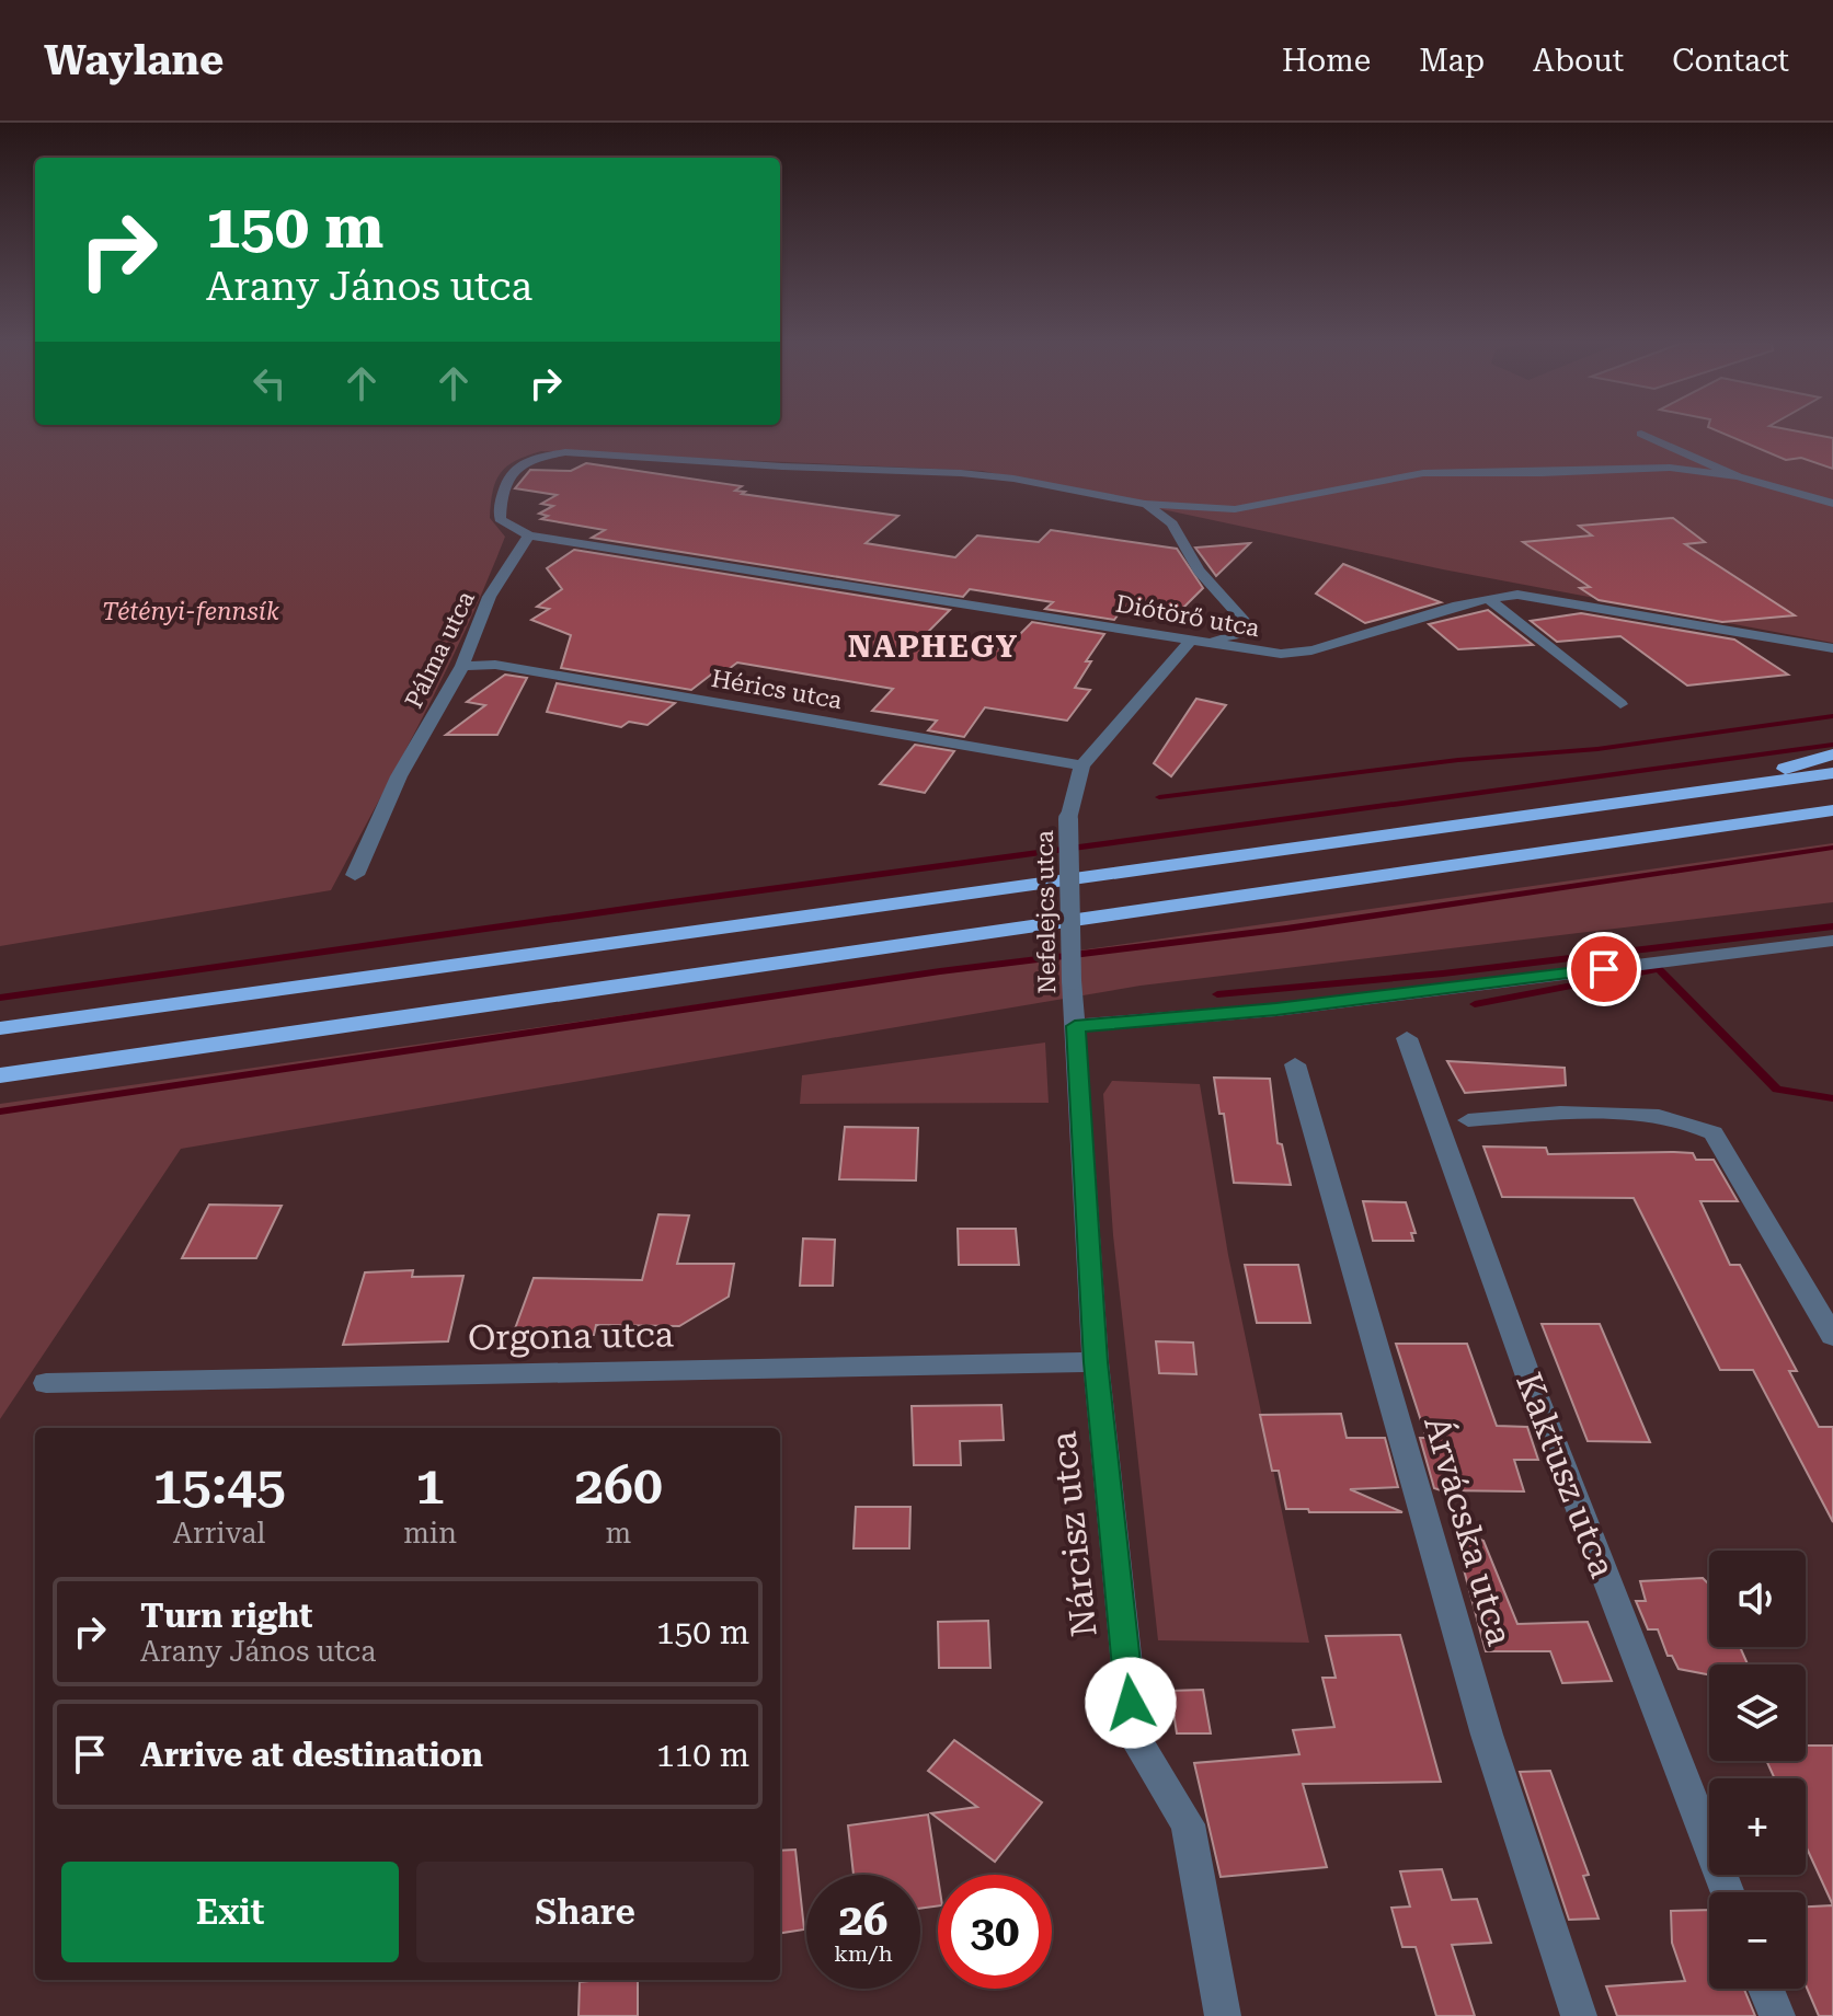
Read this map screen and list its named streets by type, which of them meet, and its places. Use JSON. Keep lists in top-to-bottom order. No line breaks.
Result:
{"streets":{"street":["Diótörő utca","Pálma utca","Hérics utca","Nefelejcs utca","Orgona utca","Kaktusz utca","Árvácska utca","Nárcisz utca"]},"crossings":[["Diótörő utca","Pálma utca"],["Diótörő utca","Nefelejcs utca"],["Pálma utca","Hérics utca"],["Hérics utca","Nefelejcs utca"],["Nefelejcs utca","Nárcisz utca"],["Orgona utca","Nárcisz utca"]],"districts":["NAPHEGY"],"parks":["Tétényi-fennsík"],"page":{"header":"Waylane","nav":["Home","Map","About","Contact"],"turn":["150 m","Arany János utca"],"eta":["15:45","Arrival","1","min","260","m"],"map_buttons":["+","−"],"list":[{"name":"Turn right","note":"Arany János utca","value":"150 m"},{"name":"Arrive at destination","value":"110 m"}],"buttons":["Exit","Share"],"speed":"26 km/h","limit":"30"}}
